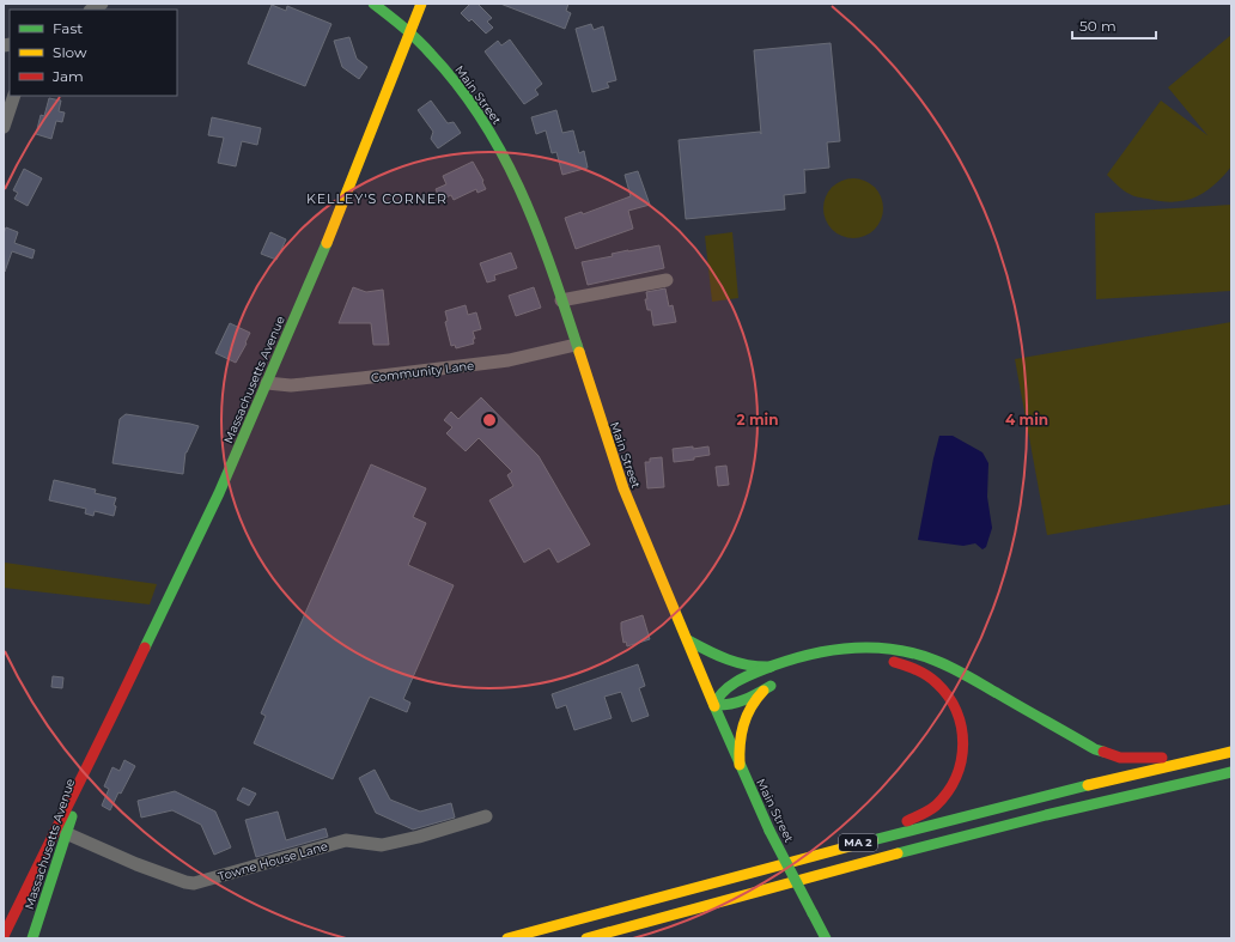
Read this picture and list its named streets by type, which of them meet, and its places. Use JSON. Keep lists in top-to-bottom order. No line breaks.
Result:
{"streets":{"main road":["Main Street","Massachusetts Avenue","MA 2"],"street":["Community Lane","Towne House Lane"]},"crossings":[["Main Street","Community Lane"],["Main Street","Massachusetts Avenue"],["Community Lane","Massachusetts Avenue"],["Massachusetts Avenue","Towne House Lane"]],"districts":["KELLEY'S CORNER"],"legend":["Fast","Slow","Jam"],"scale_bar":"50 m","rings":["2 min","4 min"]}
